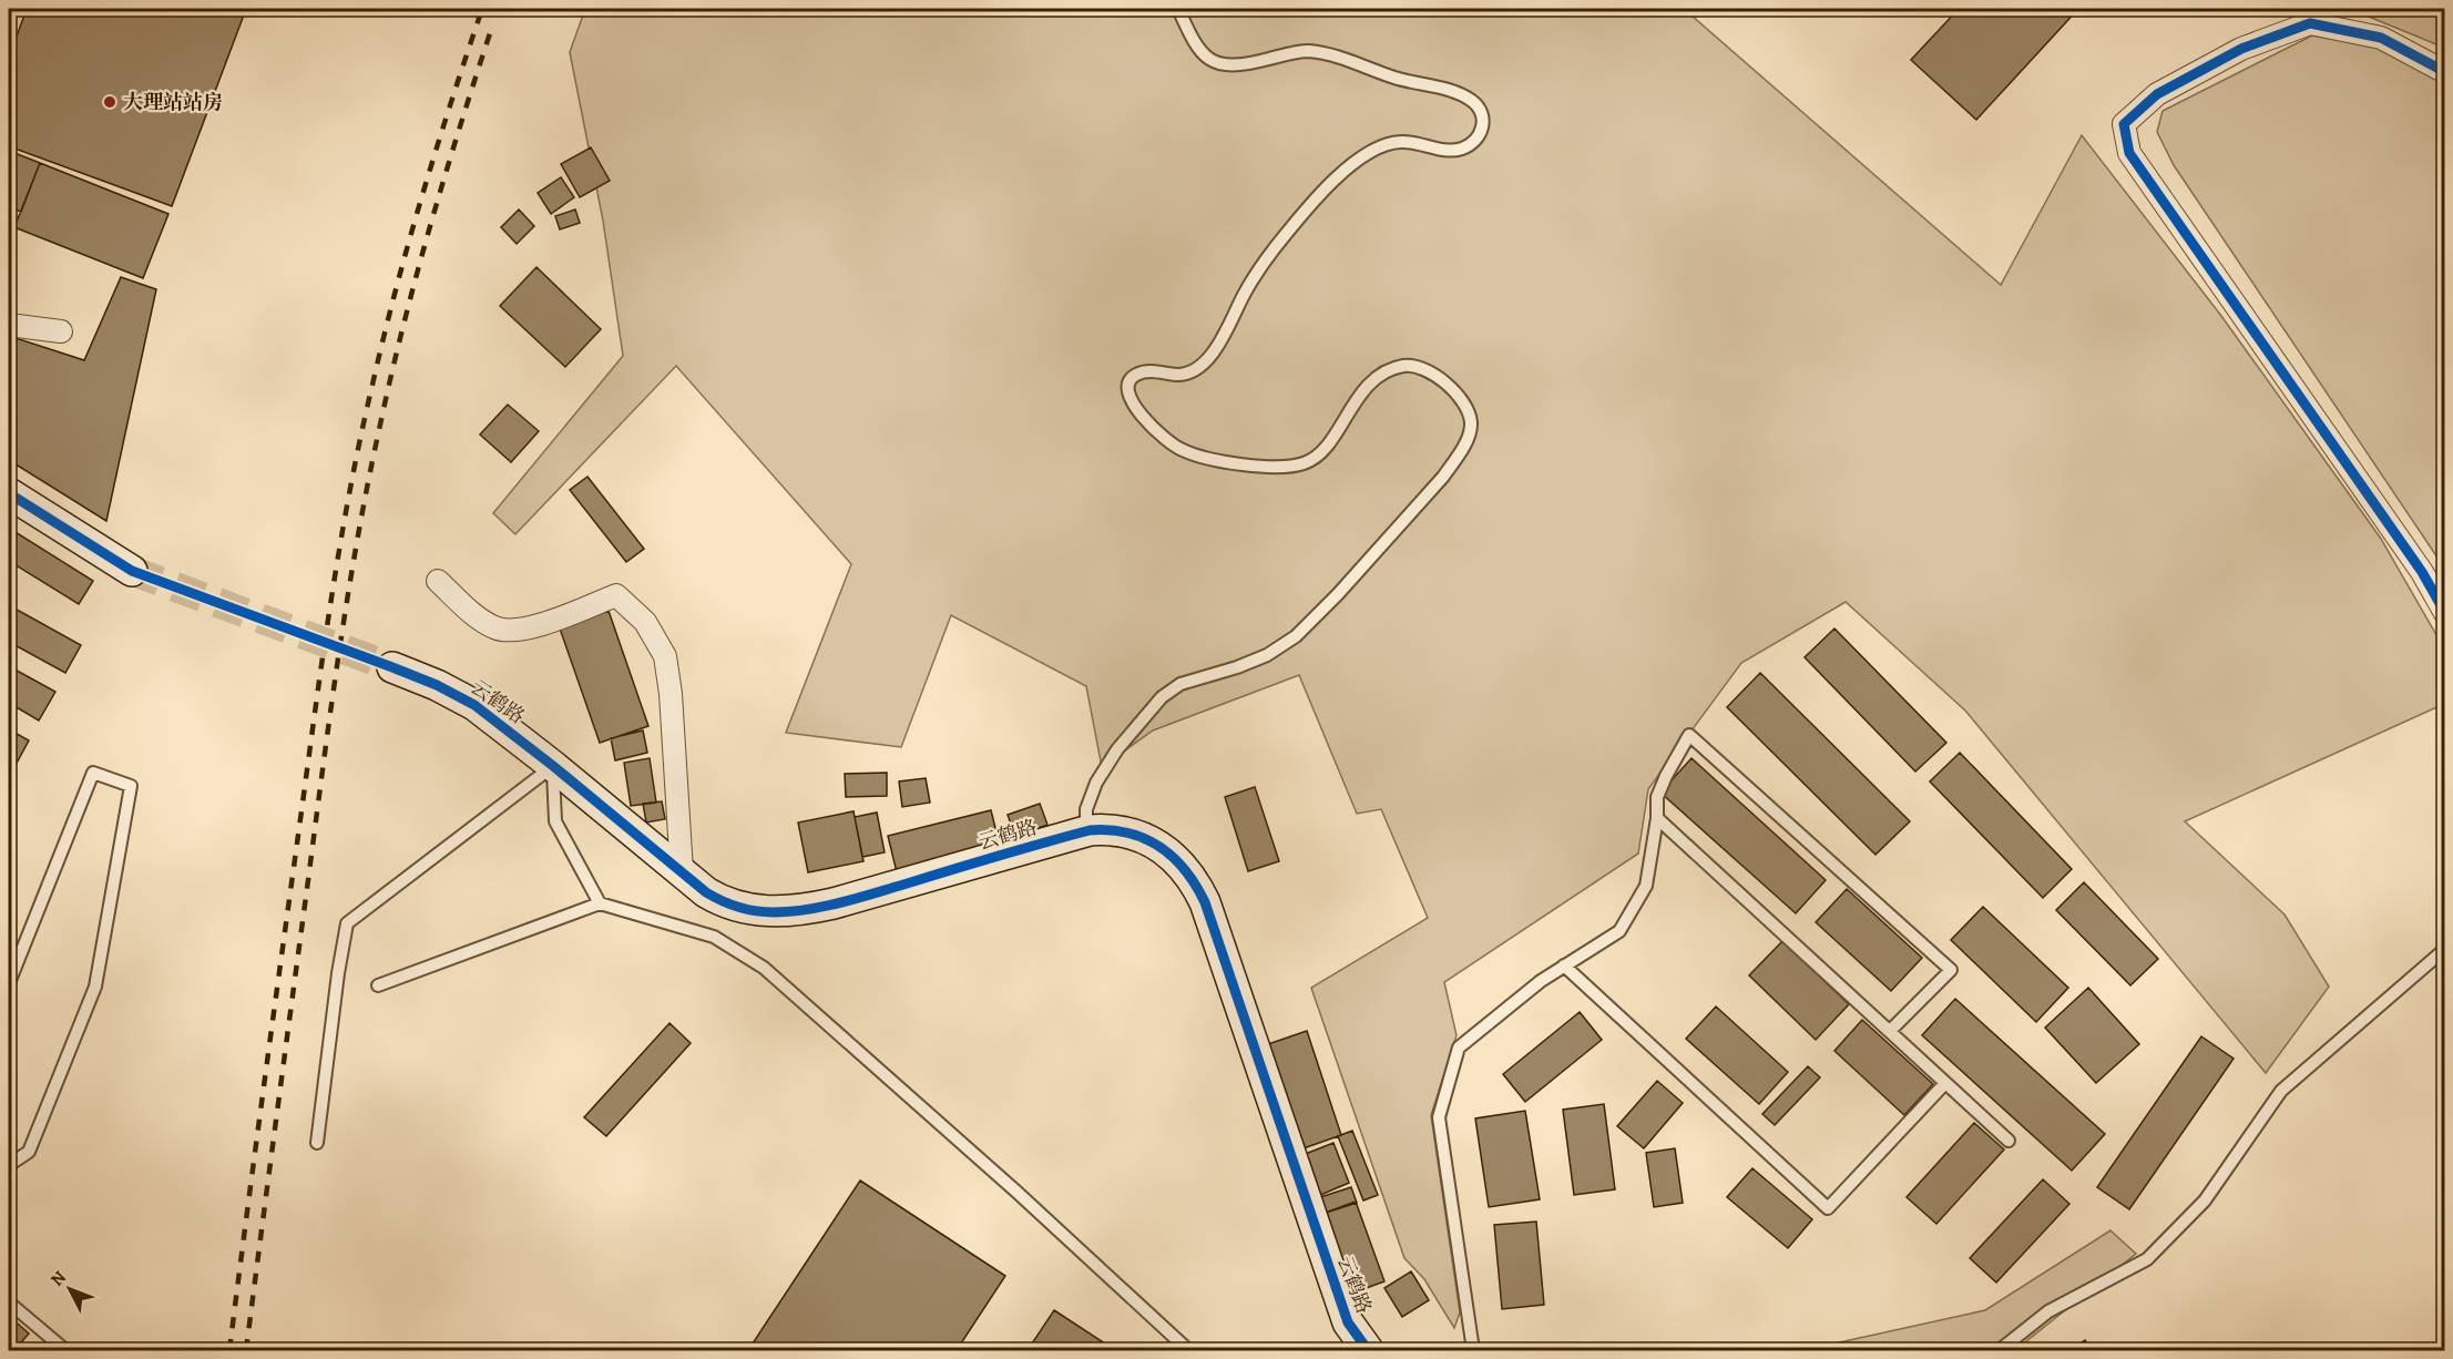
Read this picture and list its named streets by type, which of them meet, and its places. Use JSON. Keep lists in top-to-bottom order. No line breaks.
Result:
{"streets":{"street":["云鹤路"]},"places":["大理站站房"],"north":"top left"}
